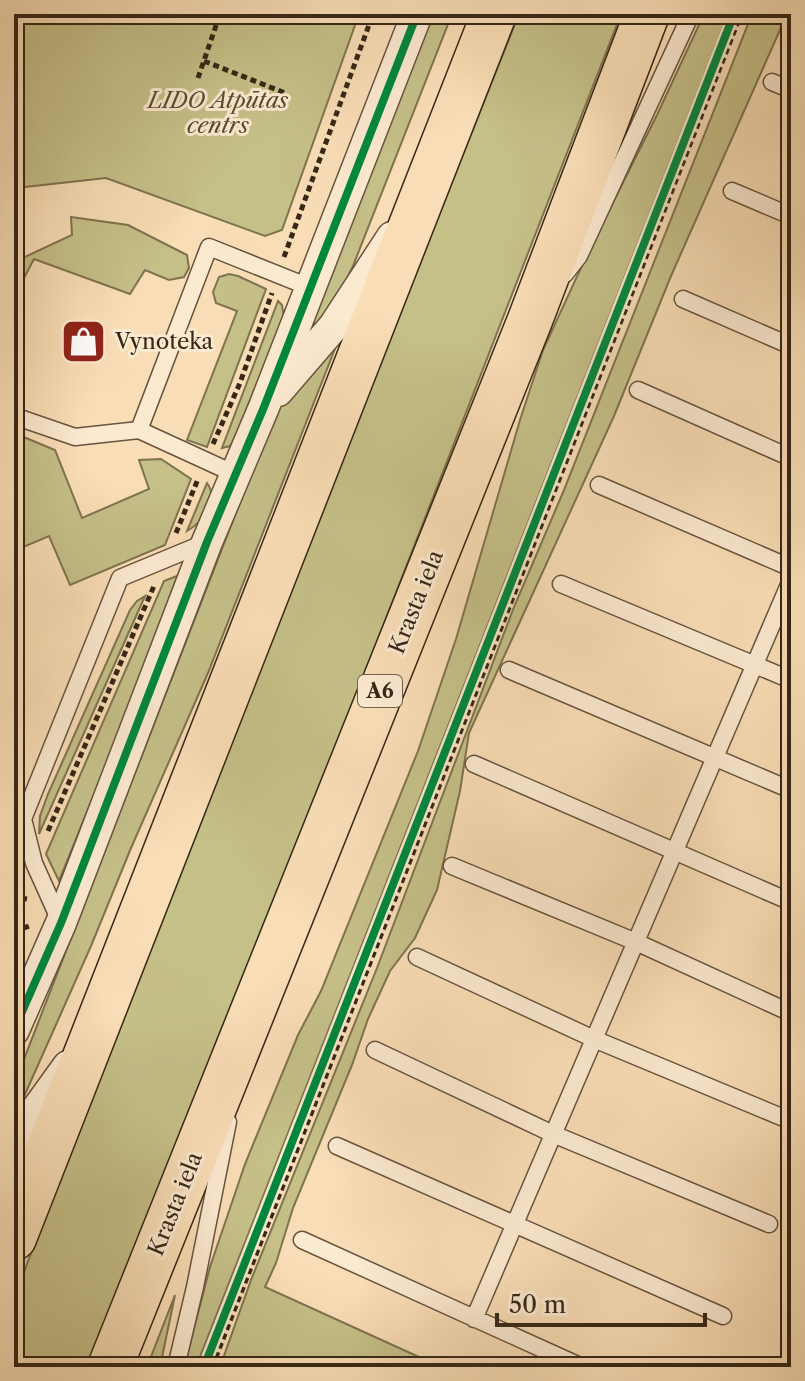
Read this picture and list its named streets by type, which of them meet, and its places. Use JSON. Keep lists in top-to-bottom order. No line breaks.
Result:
{"streets":{"highway":["Krasta iela","A6"]},"parks":["LIDO Atpūtas centrs"],"places":{"shop":["Vynoteka"]},"scale_bar":"50 m"}
